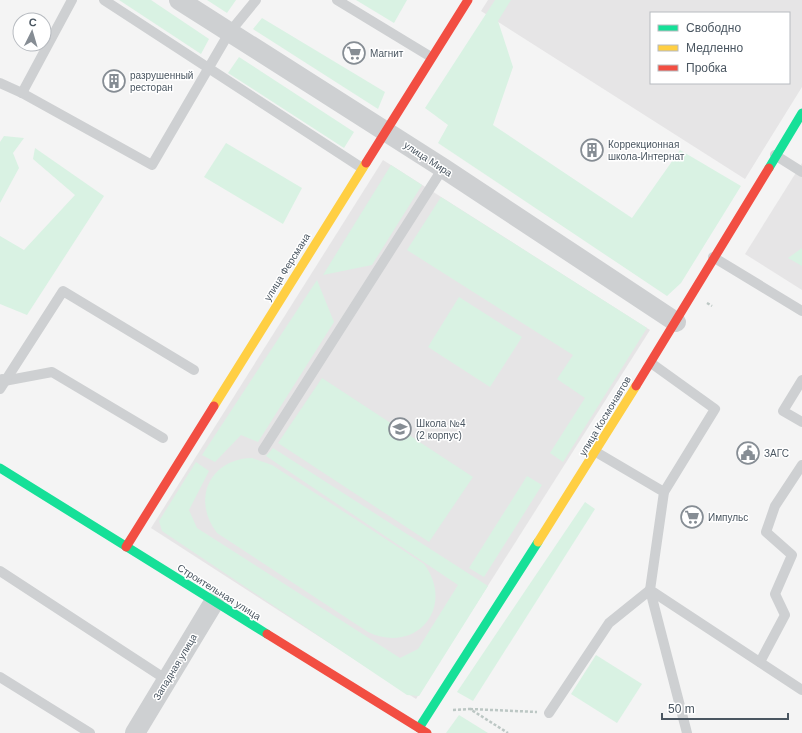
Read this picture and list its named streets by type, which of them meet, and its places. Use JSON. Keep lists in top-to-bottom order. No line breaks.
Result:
{"streets":{"street":["улица Мира","улица Ферсмана","улица Космонавтов","Строительная улица","Западная улица"]},"crossings":[["улица Мира","улица Ферсмана"],["улица Мира","улица Космонавтов"],["улица Ферсмана","Строительная улица"],["улица Космонавтов","Строительная улица"],["Строительная улица","Западная улица"]],"places":{"supermarket":["Магнит","Импульс"],"building":["разрушенный ресторан","Коррекционная школа-Интернат"],"school or university":["Школа №4 (2 корпус)"],"public building":["ЗАГС"]},"legend":["Свободно","Медленно","Пробка"],"scale_bar":"50 m","north":"top"}
